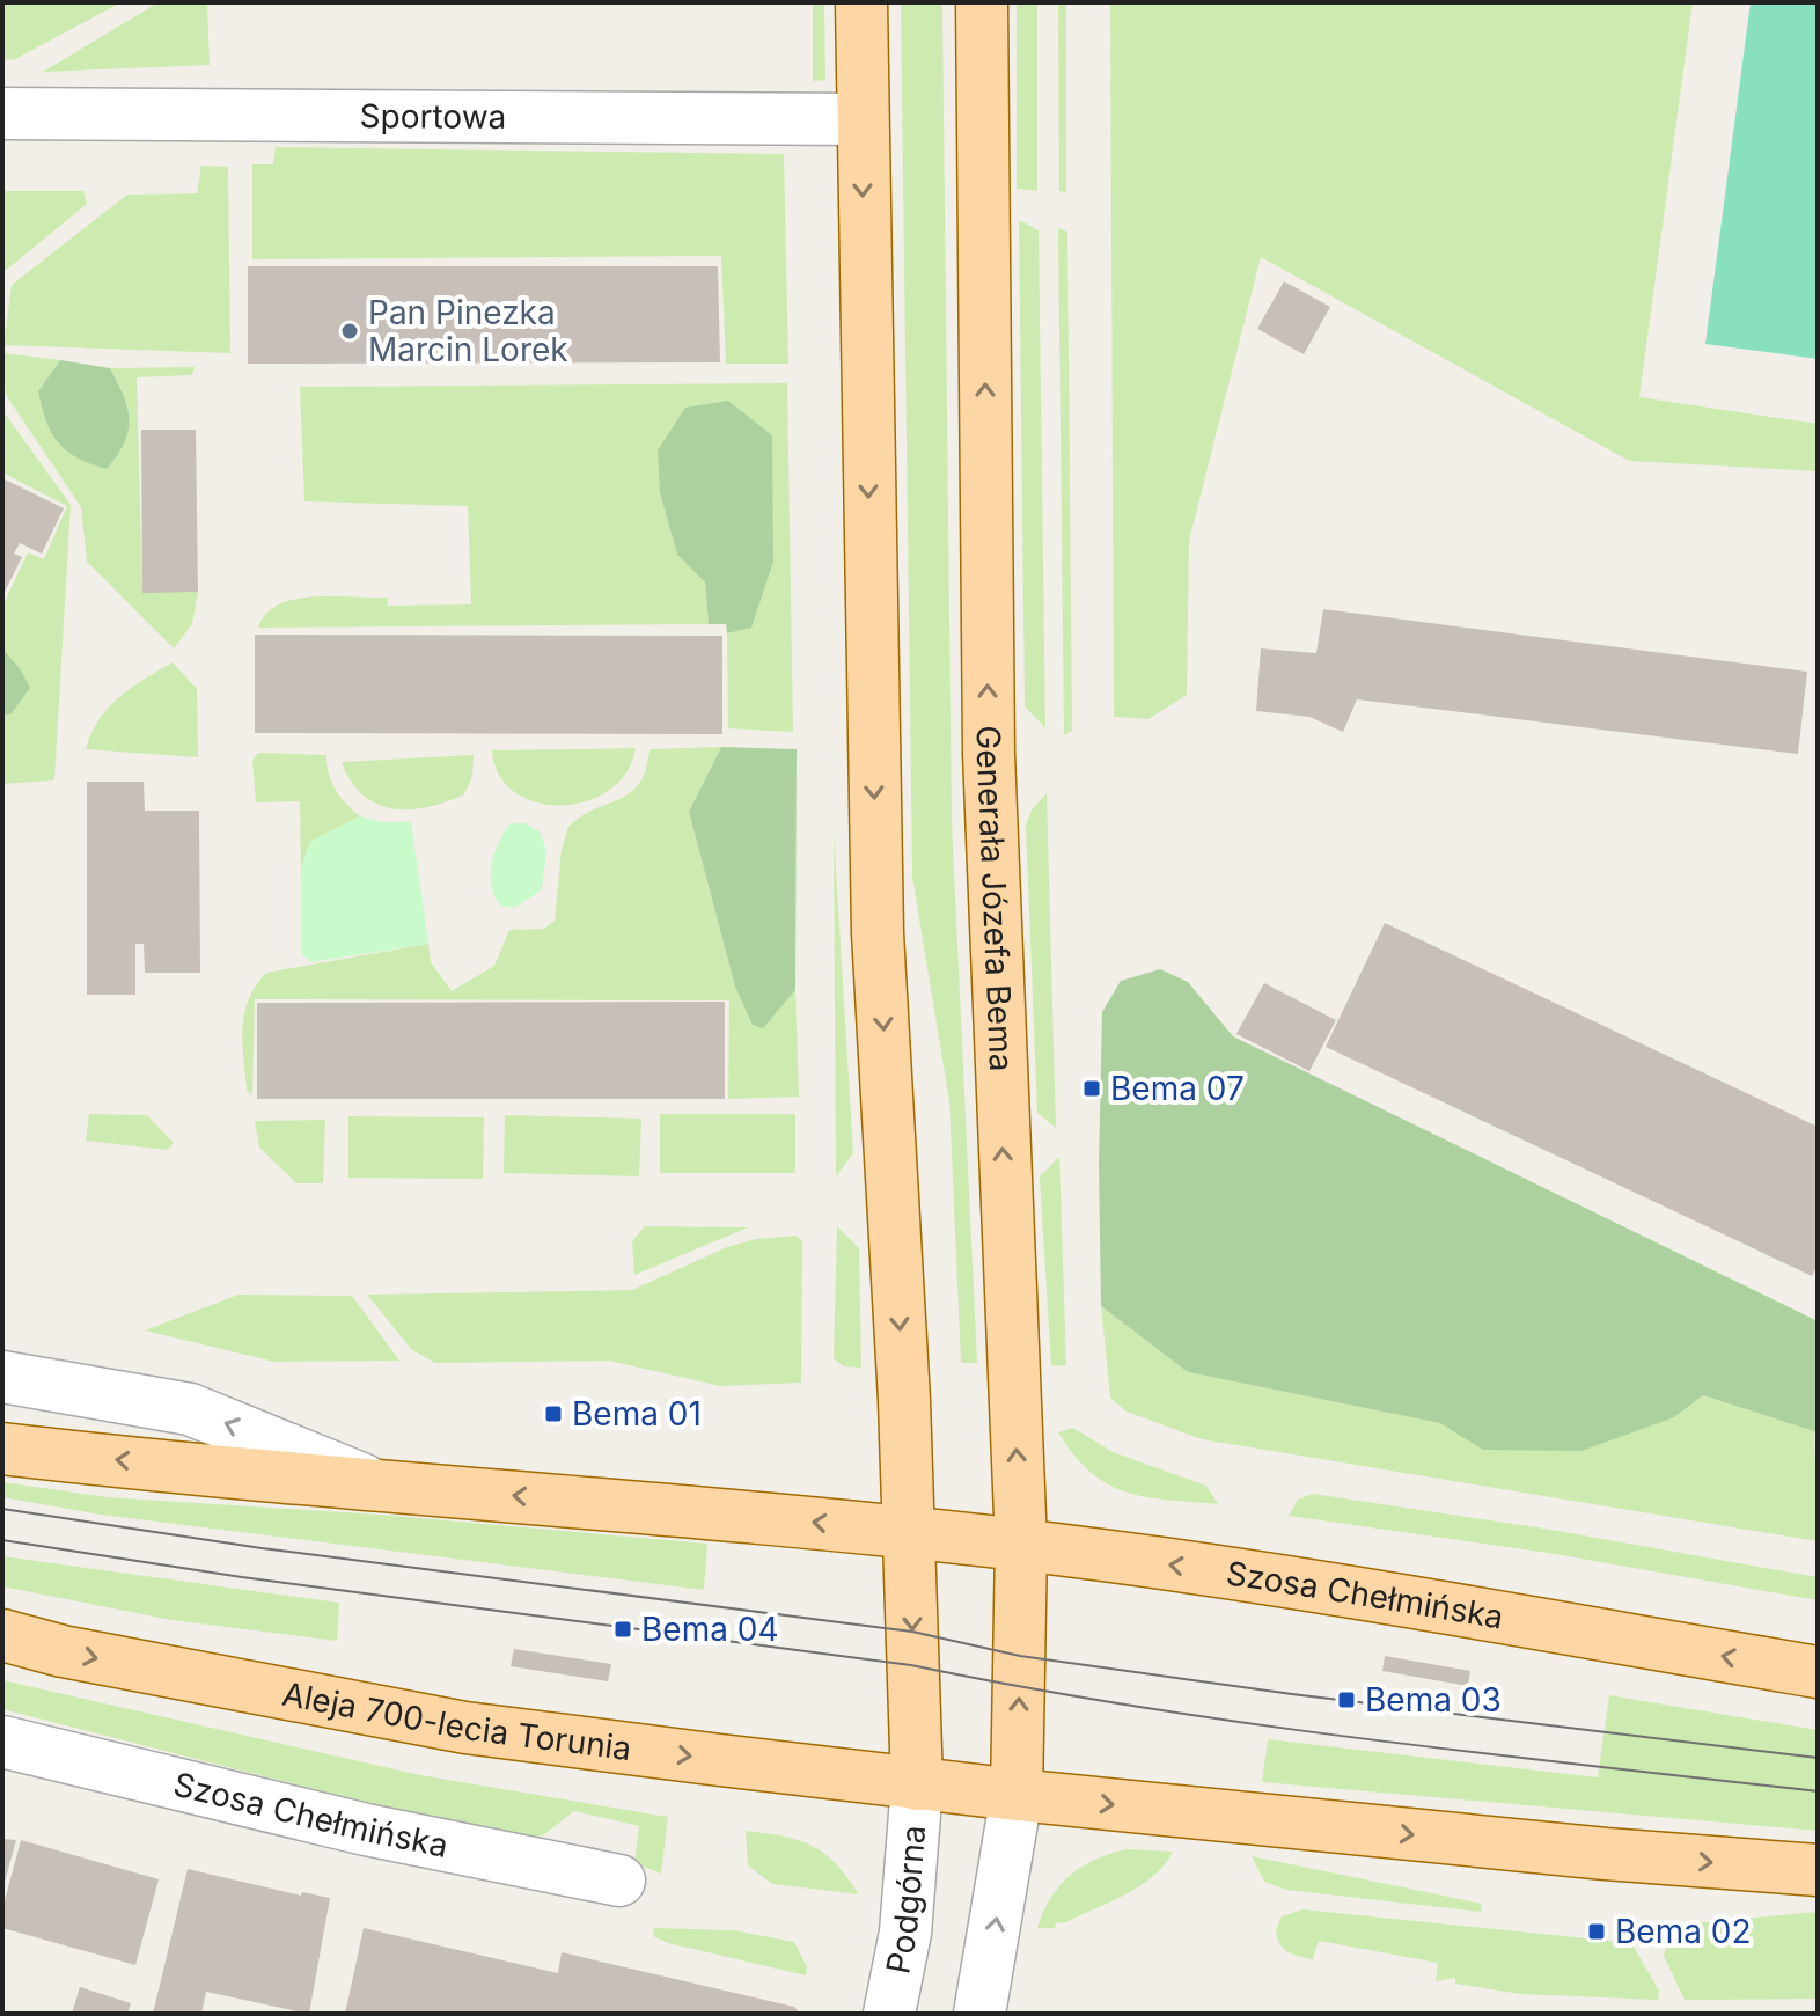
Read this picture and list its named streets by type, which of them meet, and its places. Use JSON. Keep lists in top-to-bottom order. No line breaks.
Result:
{"streets":{"main road":["Generała Józefa Bema","Szosa Chełmińska","Aleja 700-lecia Torunia"],"street":["Sportowa","Podgórna"]},"crossings":[["Generała Józefa Bema","Szosa Chełmińska"],["Aleja 700-lecia Torunia","Podgórna"]],"places":{"other":["Pan Pinezka Marcin Lorek"],"transit":["Bema 07","Bema 01","Bema 04","Bema 03","Bema 02"]}}
